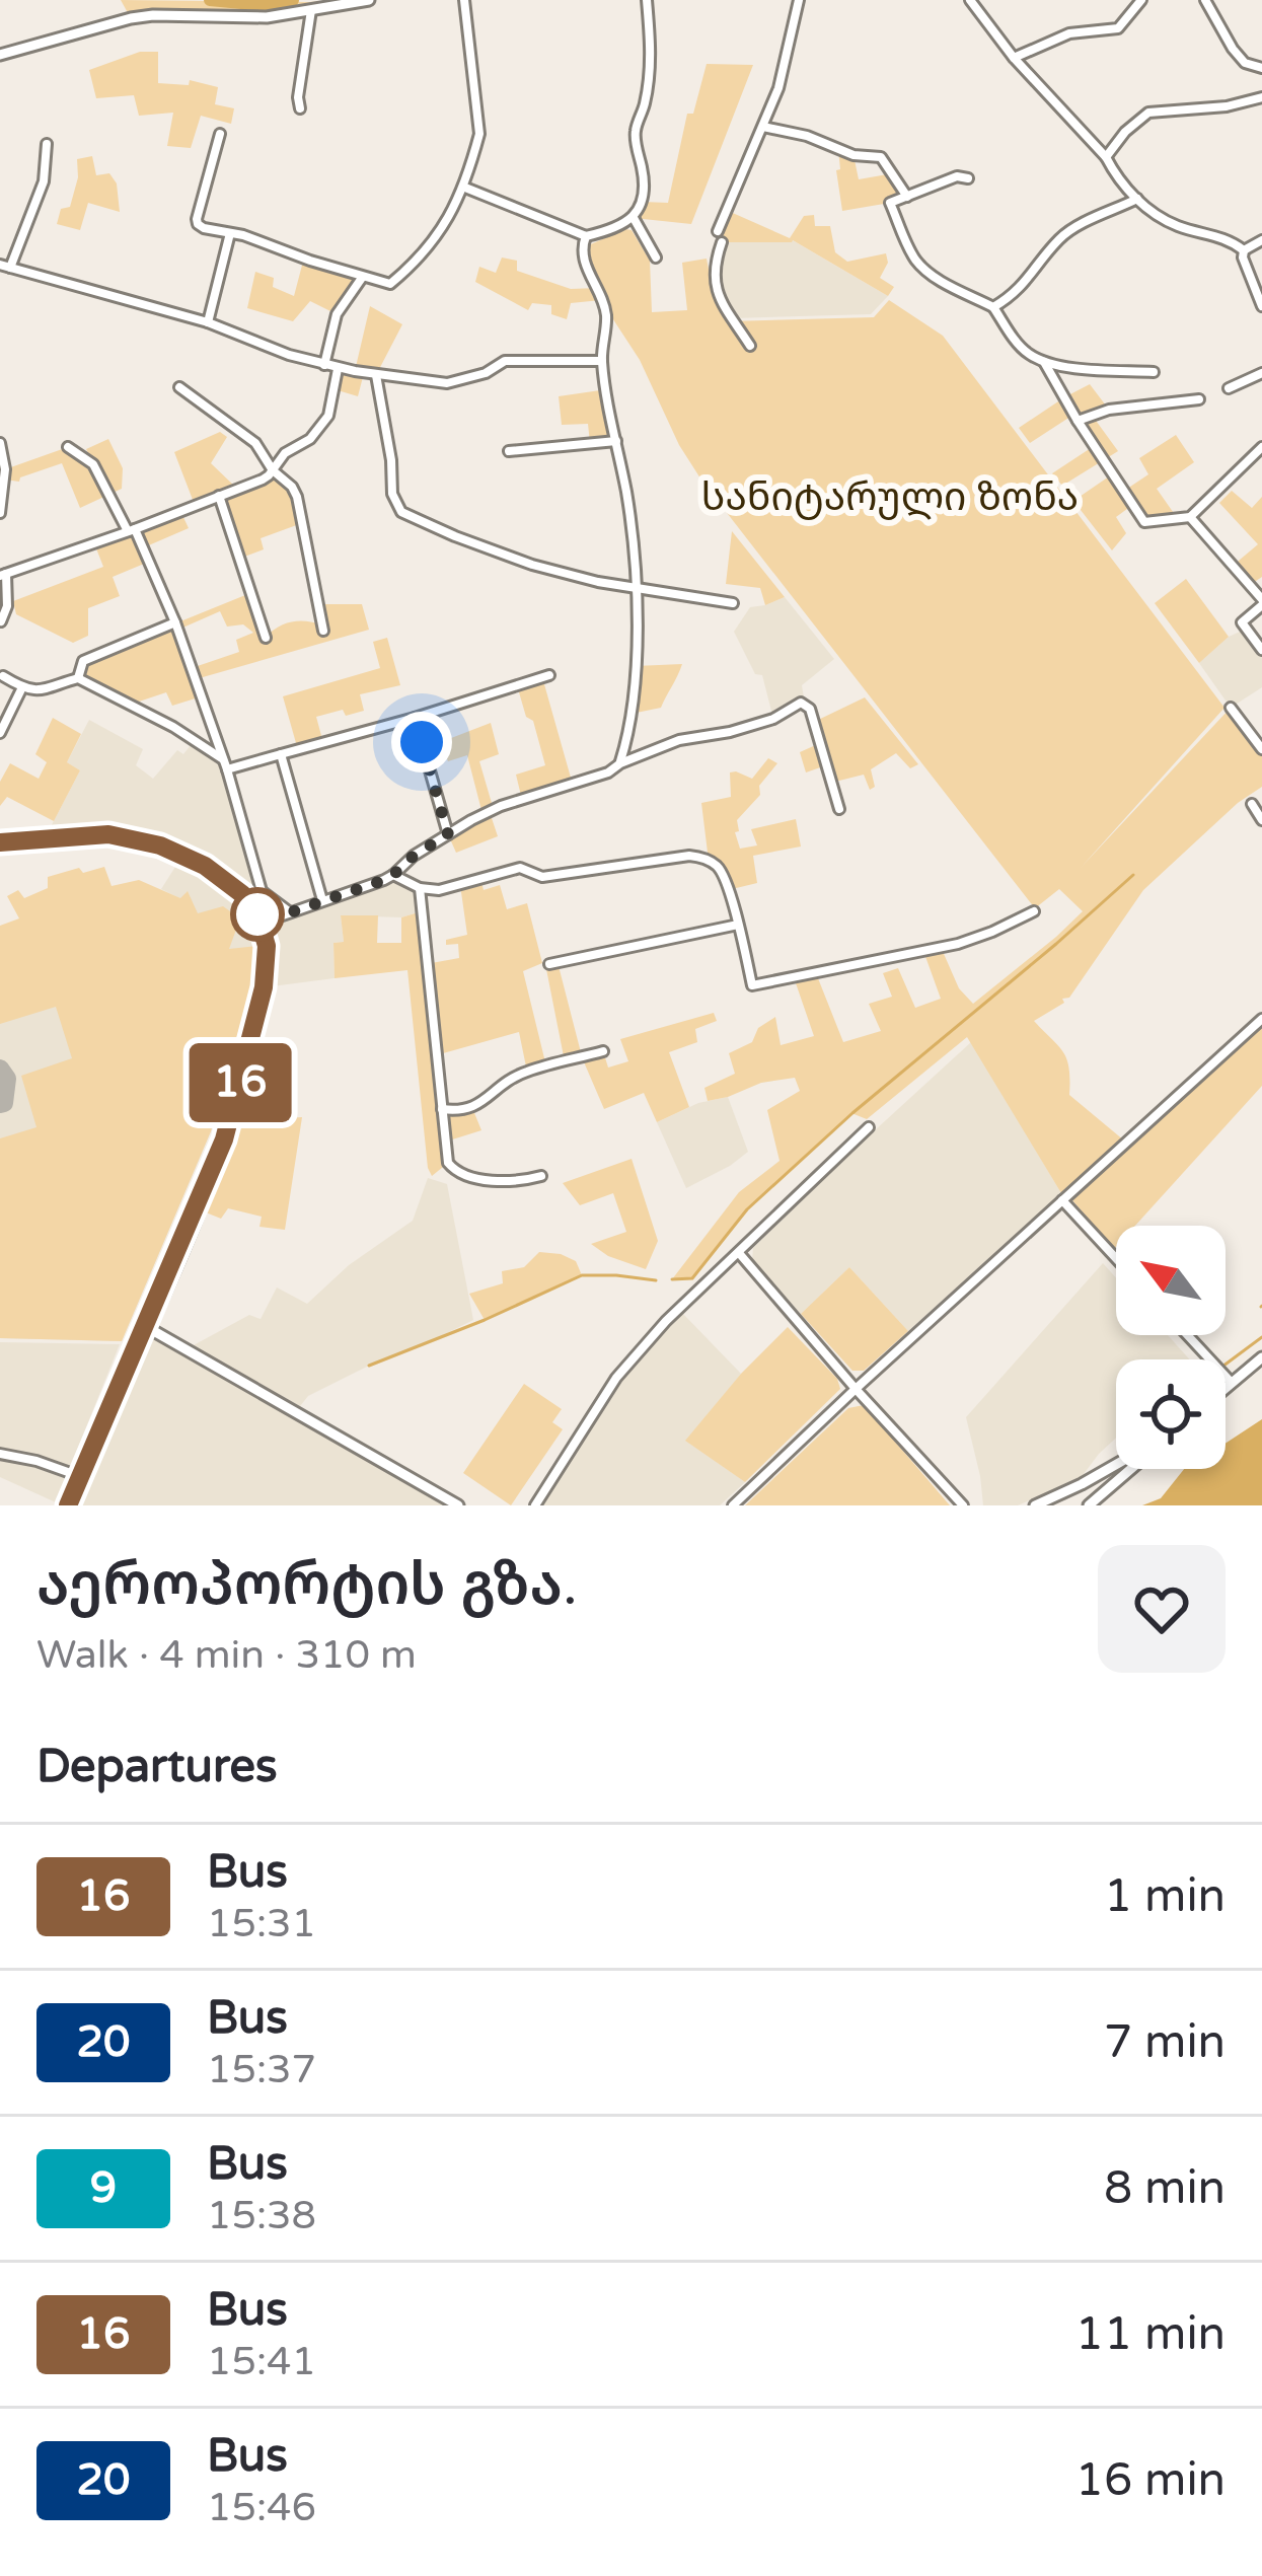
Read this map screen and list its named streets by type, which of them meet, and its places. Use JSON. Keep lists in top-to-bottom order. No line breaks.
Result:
{"parks":["სანიტარული ზონა"],"lines":["bus line 16"],"north":"top left","page":{"on_map":"16","heading":[["აეროპორტის გზა.","Walk · 4 min · 310 m"],"Departures"],"list":[{"mark":"16","name":"Bus","note":"15:31","value":"1 min"},{"mark":"20","name":"Bus","note":"15:37","value":"7 min"},{"mark":"9","name":"Bus","note":"15:38","value":"8 min"},{"mark":"16","name":"Bus","note":"15:41","value":"11 min"},{"mark":"20","name":"Bus","note":"15:46","value":"16 min"}]}}
